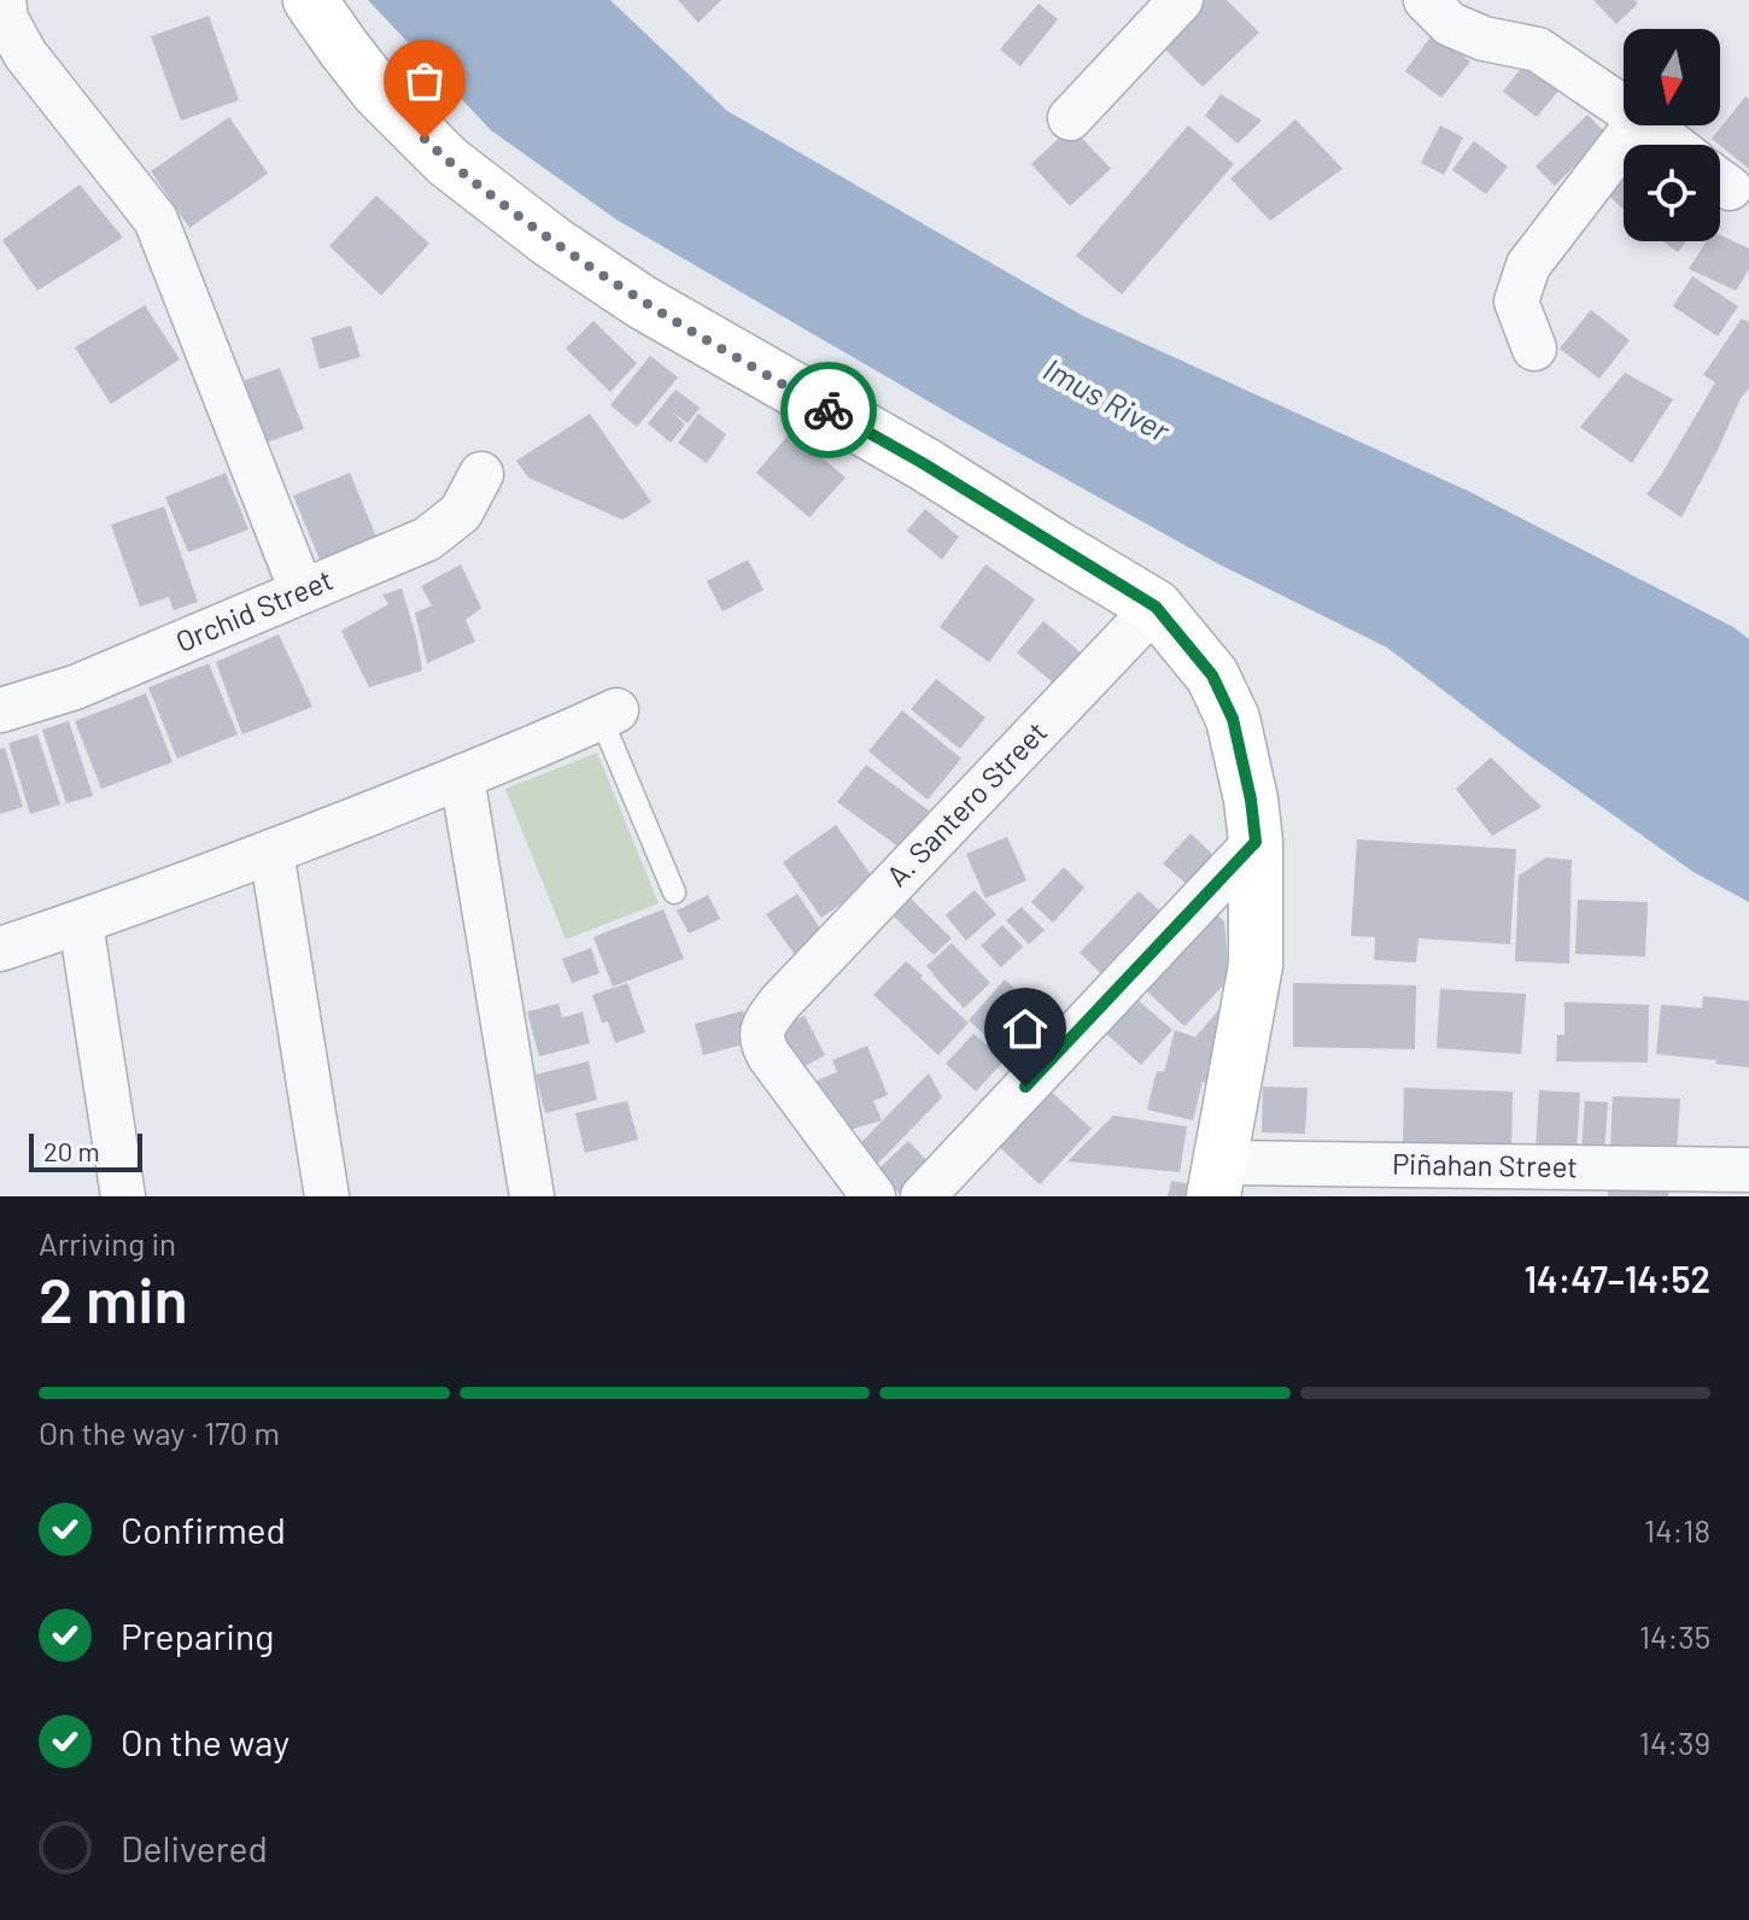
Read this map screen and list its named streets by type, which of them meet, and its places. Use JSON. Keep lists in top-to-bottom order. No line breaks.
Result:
{"streets":{"street":["Orchid Street","A. Santero Street","Piñahan Street"]},"water":["Imus River"],"scale_bar":"20 m","north":"bottom","page":{"scale":"20 m","heading":["2 min","Arriving in","14:47–14:52"],"bar":"On the way · 170 m","list":[["Confirmed","14:18"],["Preparing","14:35"],["On the way","14:39"],"Delivered"]}}
